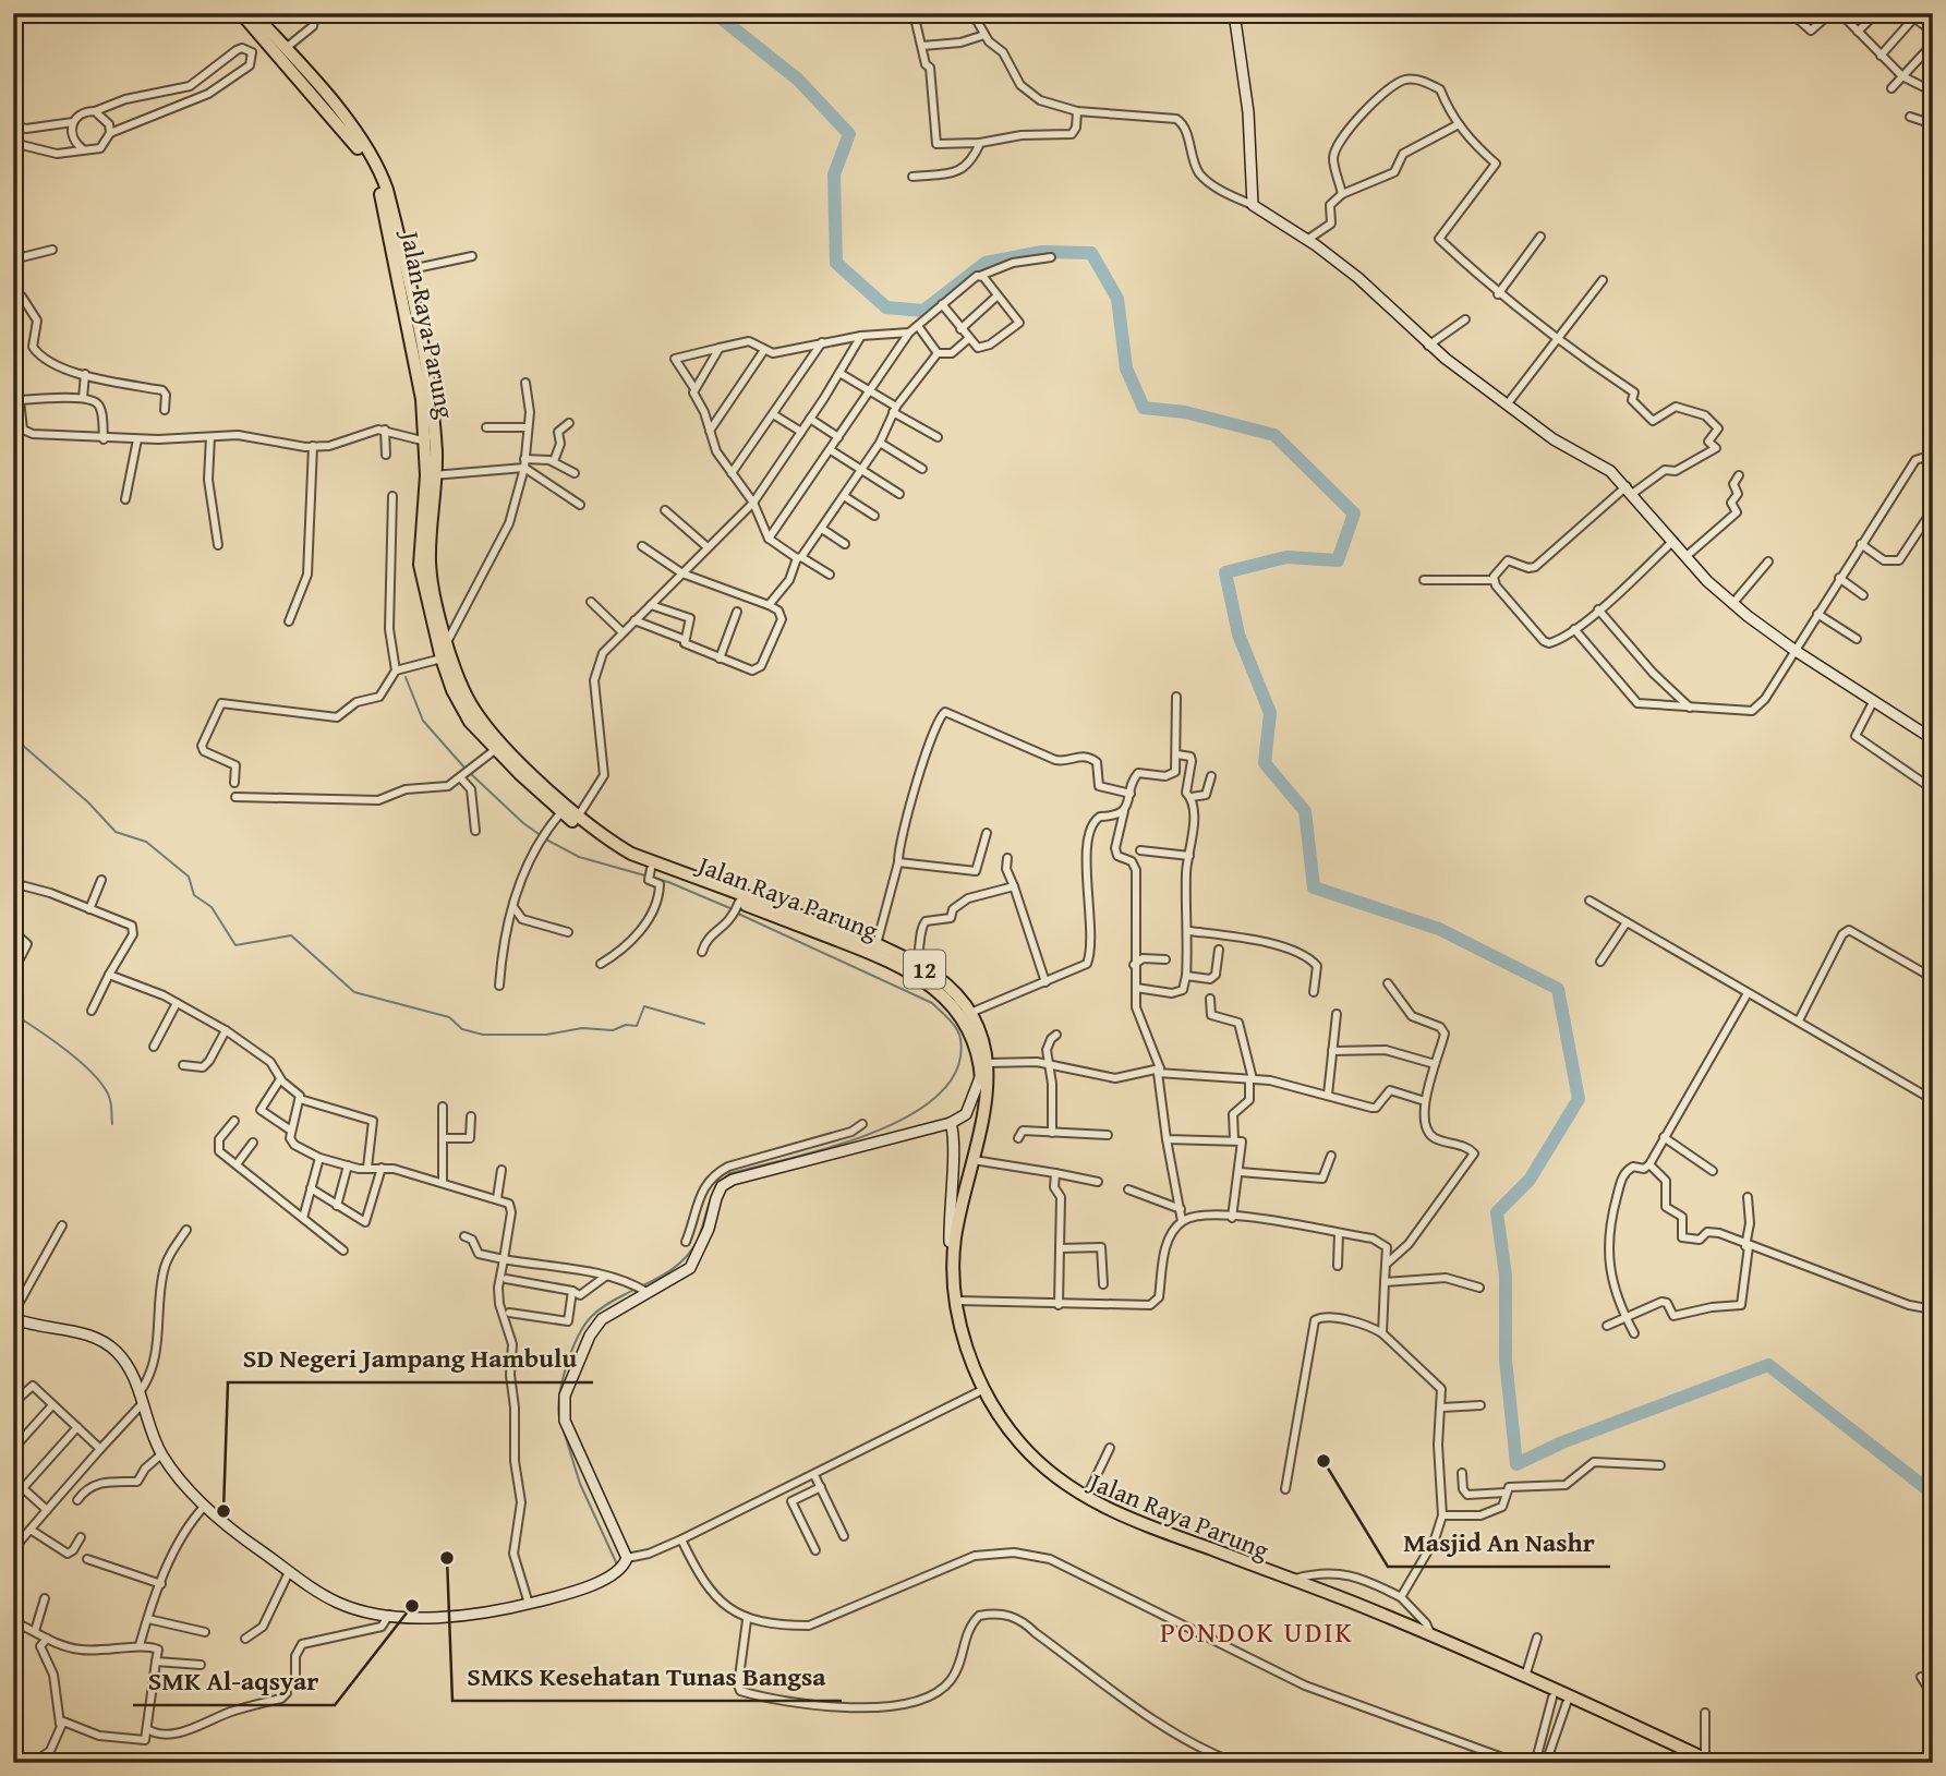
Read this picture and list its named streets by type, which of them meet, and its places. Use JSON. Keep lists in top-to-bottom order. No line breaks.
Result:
{"streets":{"highway":["Jalan Raya Parung","12"]},"districts":["PONDOK UDIK"],"places":["Masjid An Nashr","SD Negeri Jampang Hambulu","SMKS Kesehatan Tunas Bangsa","SMK Al-aqsyar"]}
